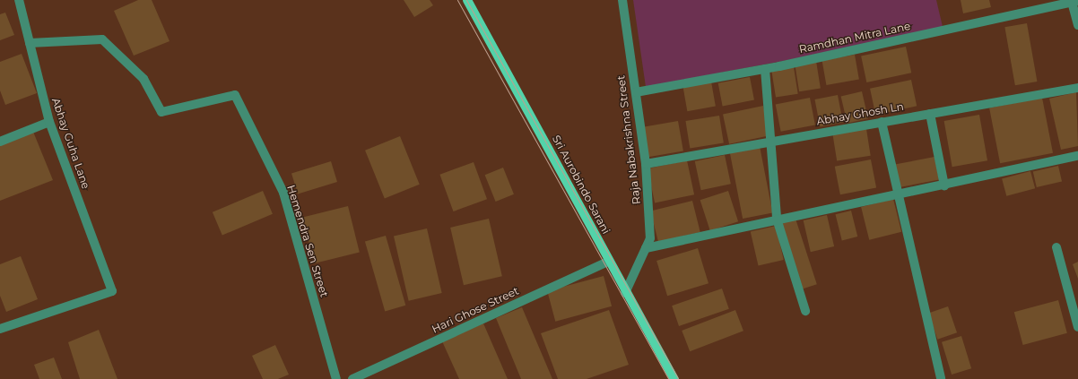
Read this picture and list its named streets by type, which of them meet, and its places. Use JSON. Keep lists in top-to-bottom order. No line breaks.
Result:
{"streets":{"main road":["Sri Aurobindo Sarani"],"street":["Ramdhan Mitra Lane","Abhay Ghosh Ln","Raja Nabakrishna Street","Abhay Guha Lane","Hemendra Sen Street","Hari Ghose Street"]},"crossings":[["Ramdhan Mitra Lane","Raja Nabakrishna Street"],["Abhay Ghosh Ln","Raja Nabakrishna Street"],["Raja Nabakrishna Street","Sri Aurobindo Sarani"],["Abhay Guha Lane","Hemendra Sen Street"],["Sri Aurobindo Sarani","Hari Ghose Street"]]}
